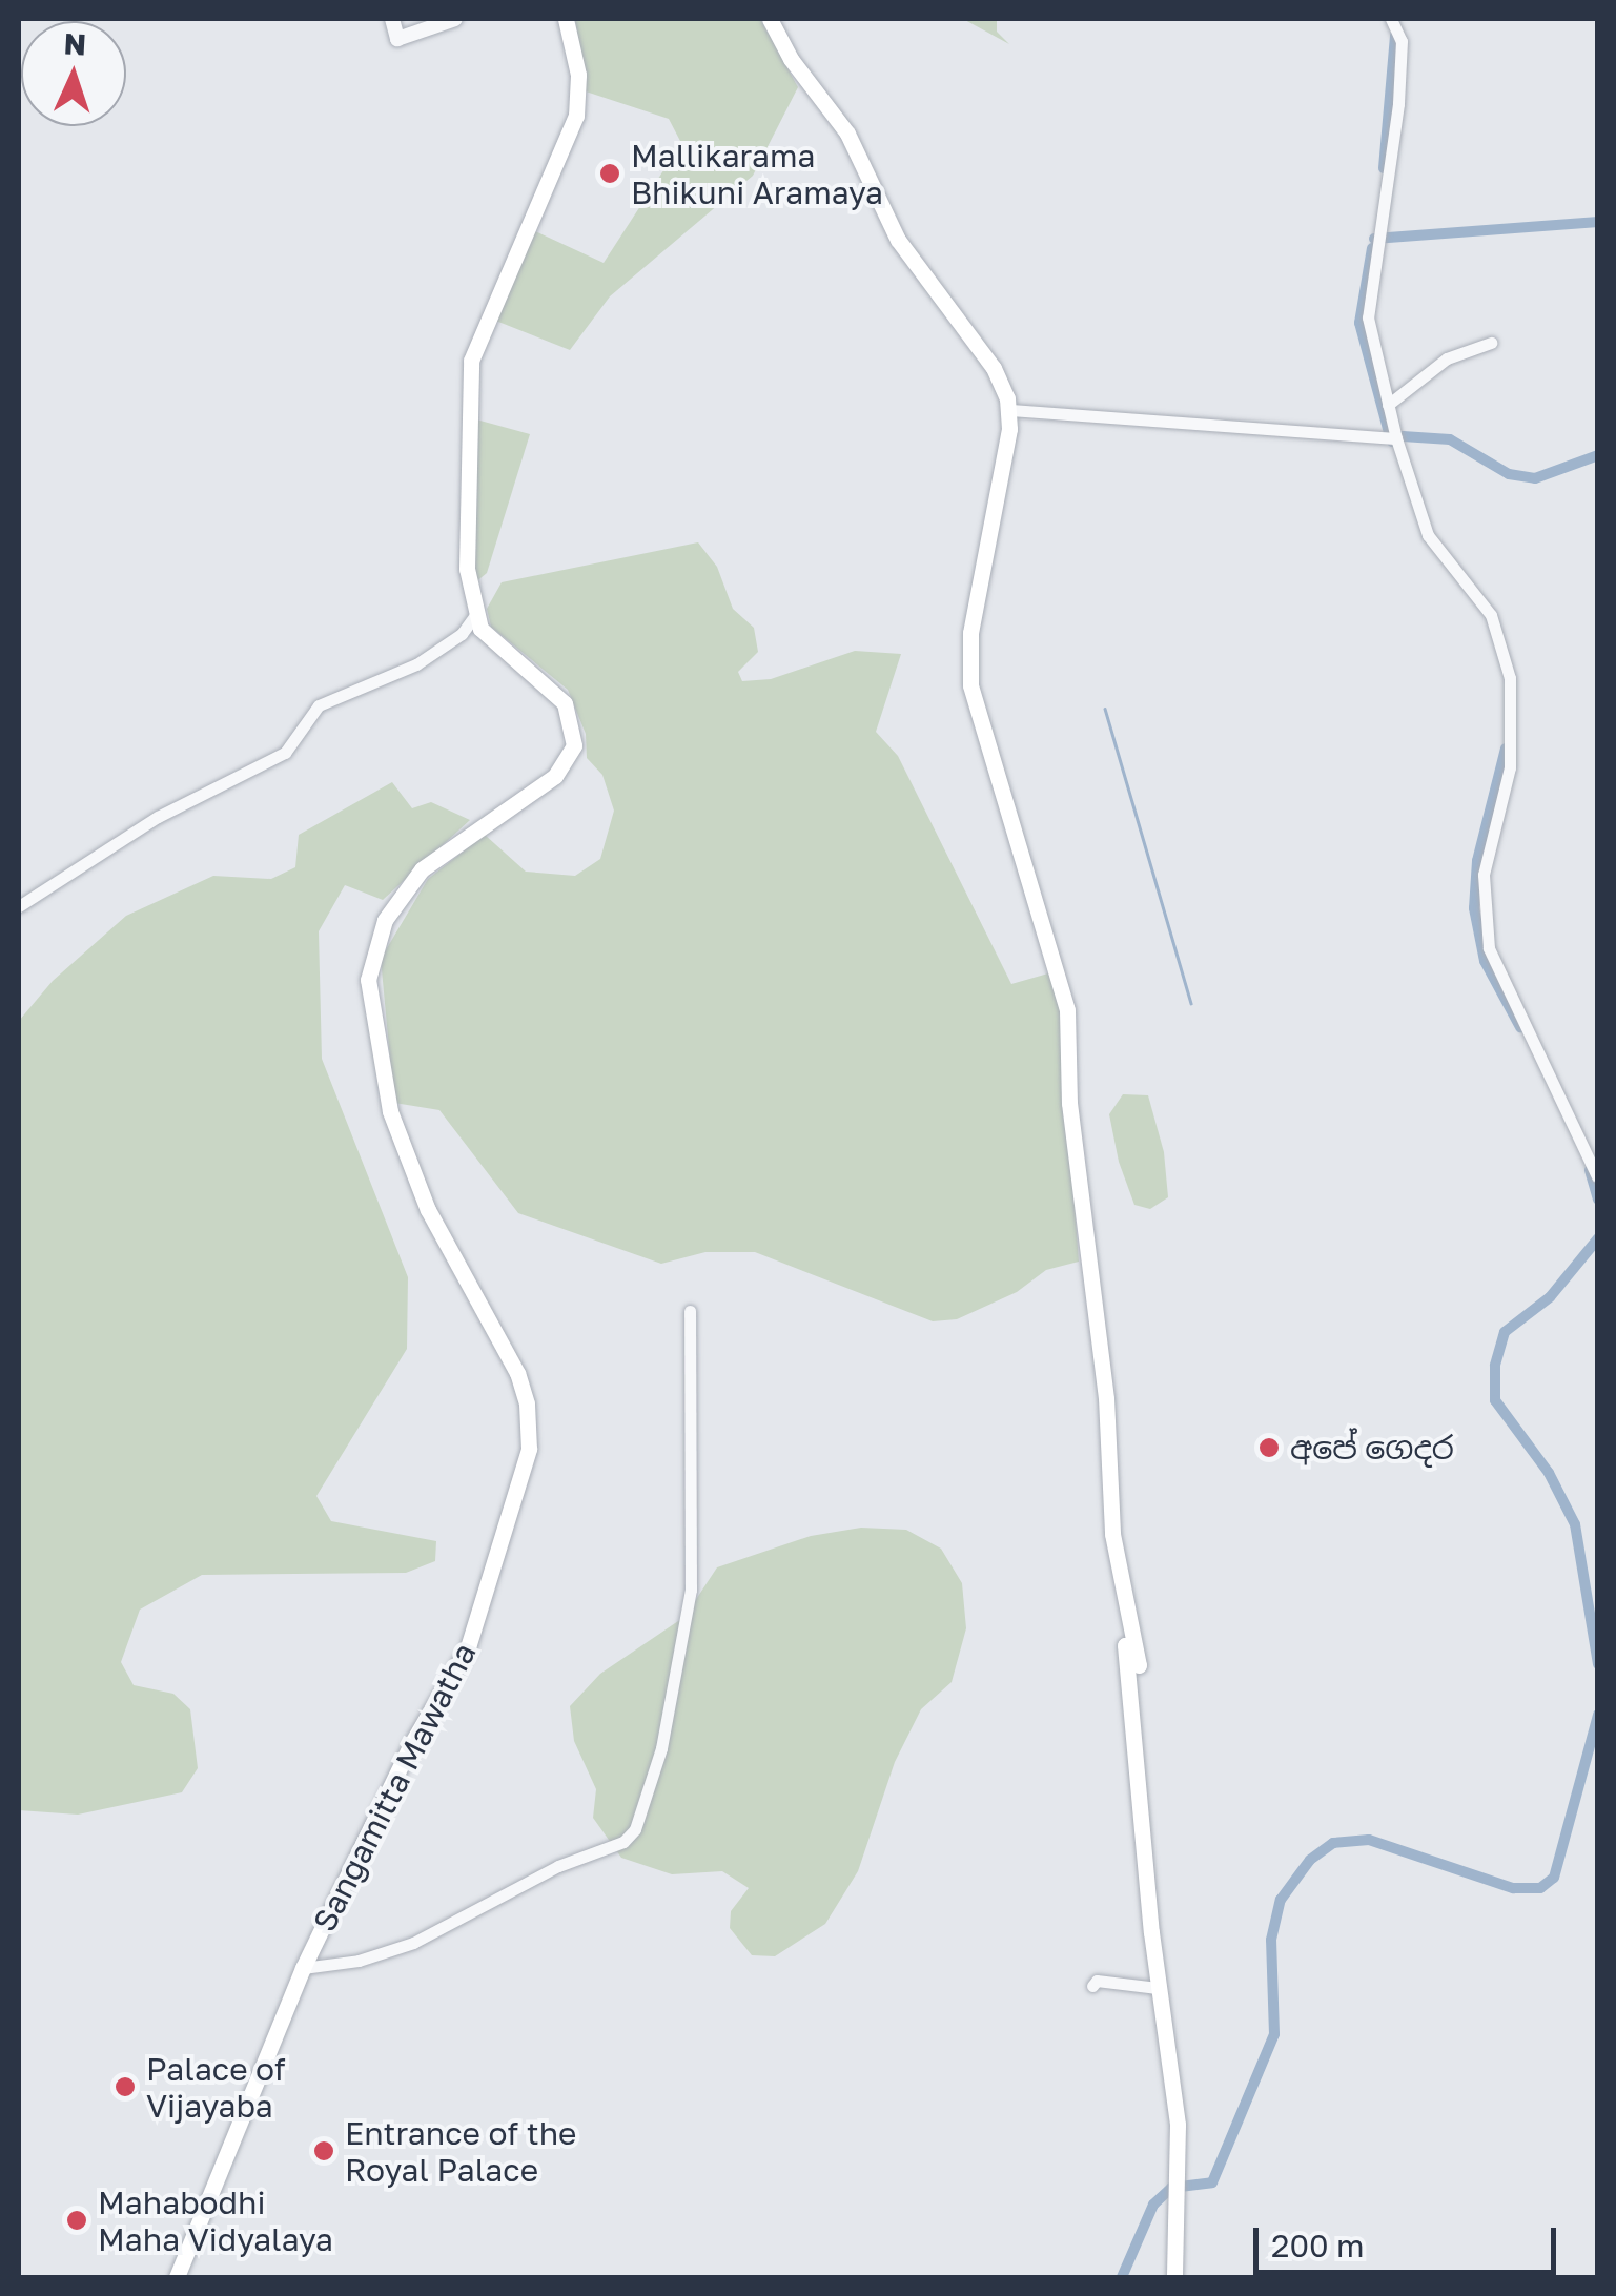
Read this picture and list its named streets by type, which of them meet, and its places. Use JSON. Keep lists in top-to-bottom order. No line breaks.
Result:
{"streets":{"main road":["Sangamitta Mawatha"]},"places":["Mallikarama Bhikuni Aramaya","අපේ ගෙදර","Palace of Vijayaba","Entrance of the Royal Palace","Mahabodhi Maha Vidyalaya"],"scale_bar":"200 m","north":"top"}
